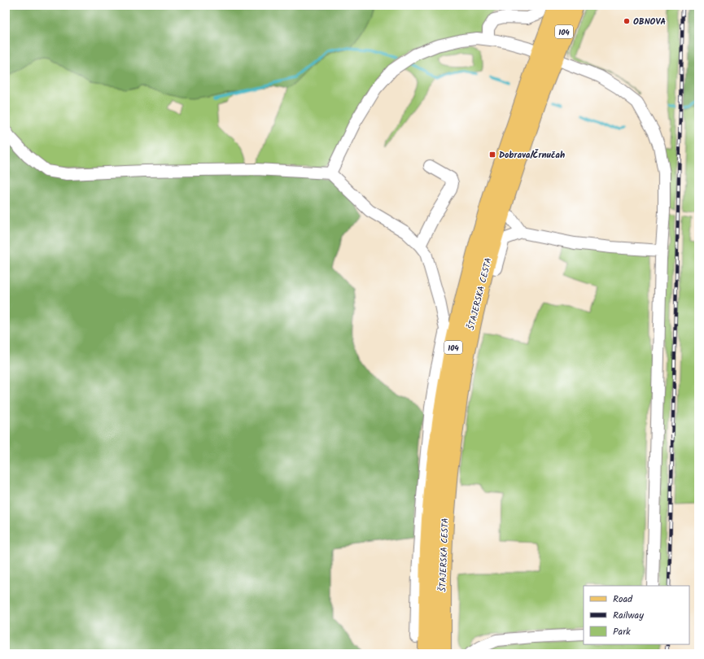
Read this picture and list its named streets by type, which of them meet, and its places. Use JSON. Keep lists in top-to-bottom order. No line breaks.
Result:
{"streets":{"main road":["104","ŠTAJERSKA CESTA"]},"places":{"other":["OBNOVA"],"transit":["Dobrava/Črnučah"]},"legend":["Road","Railway","Park"]}
